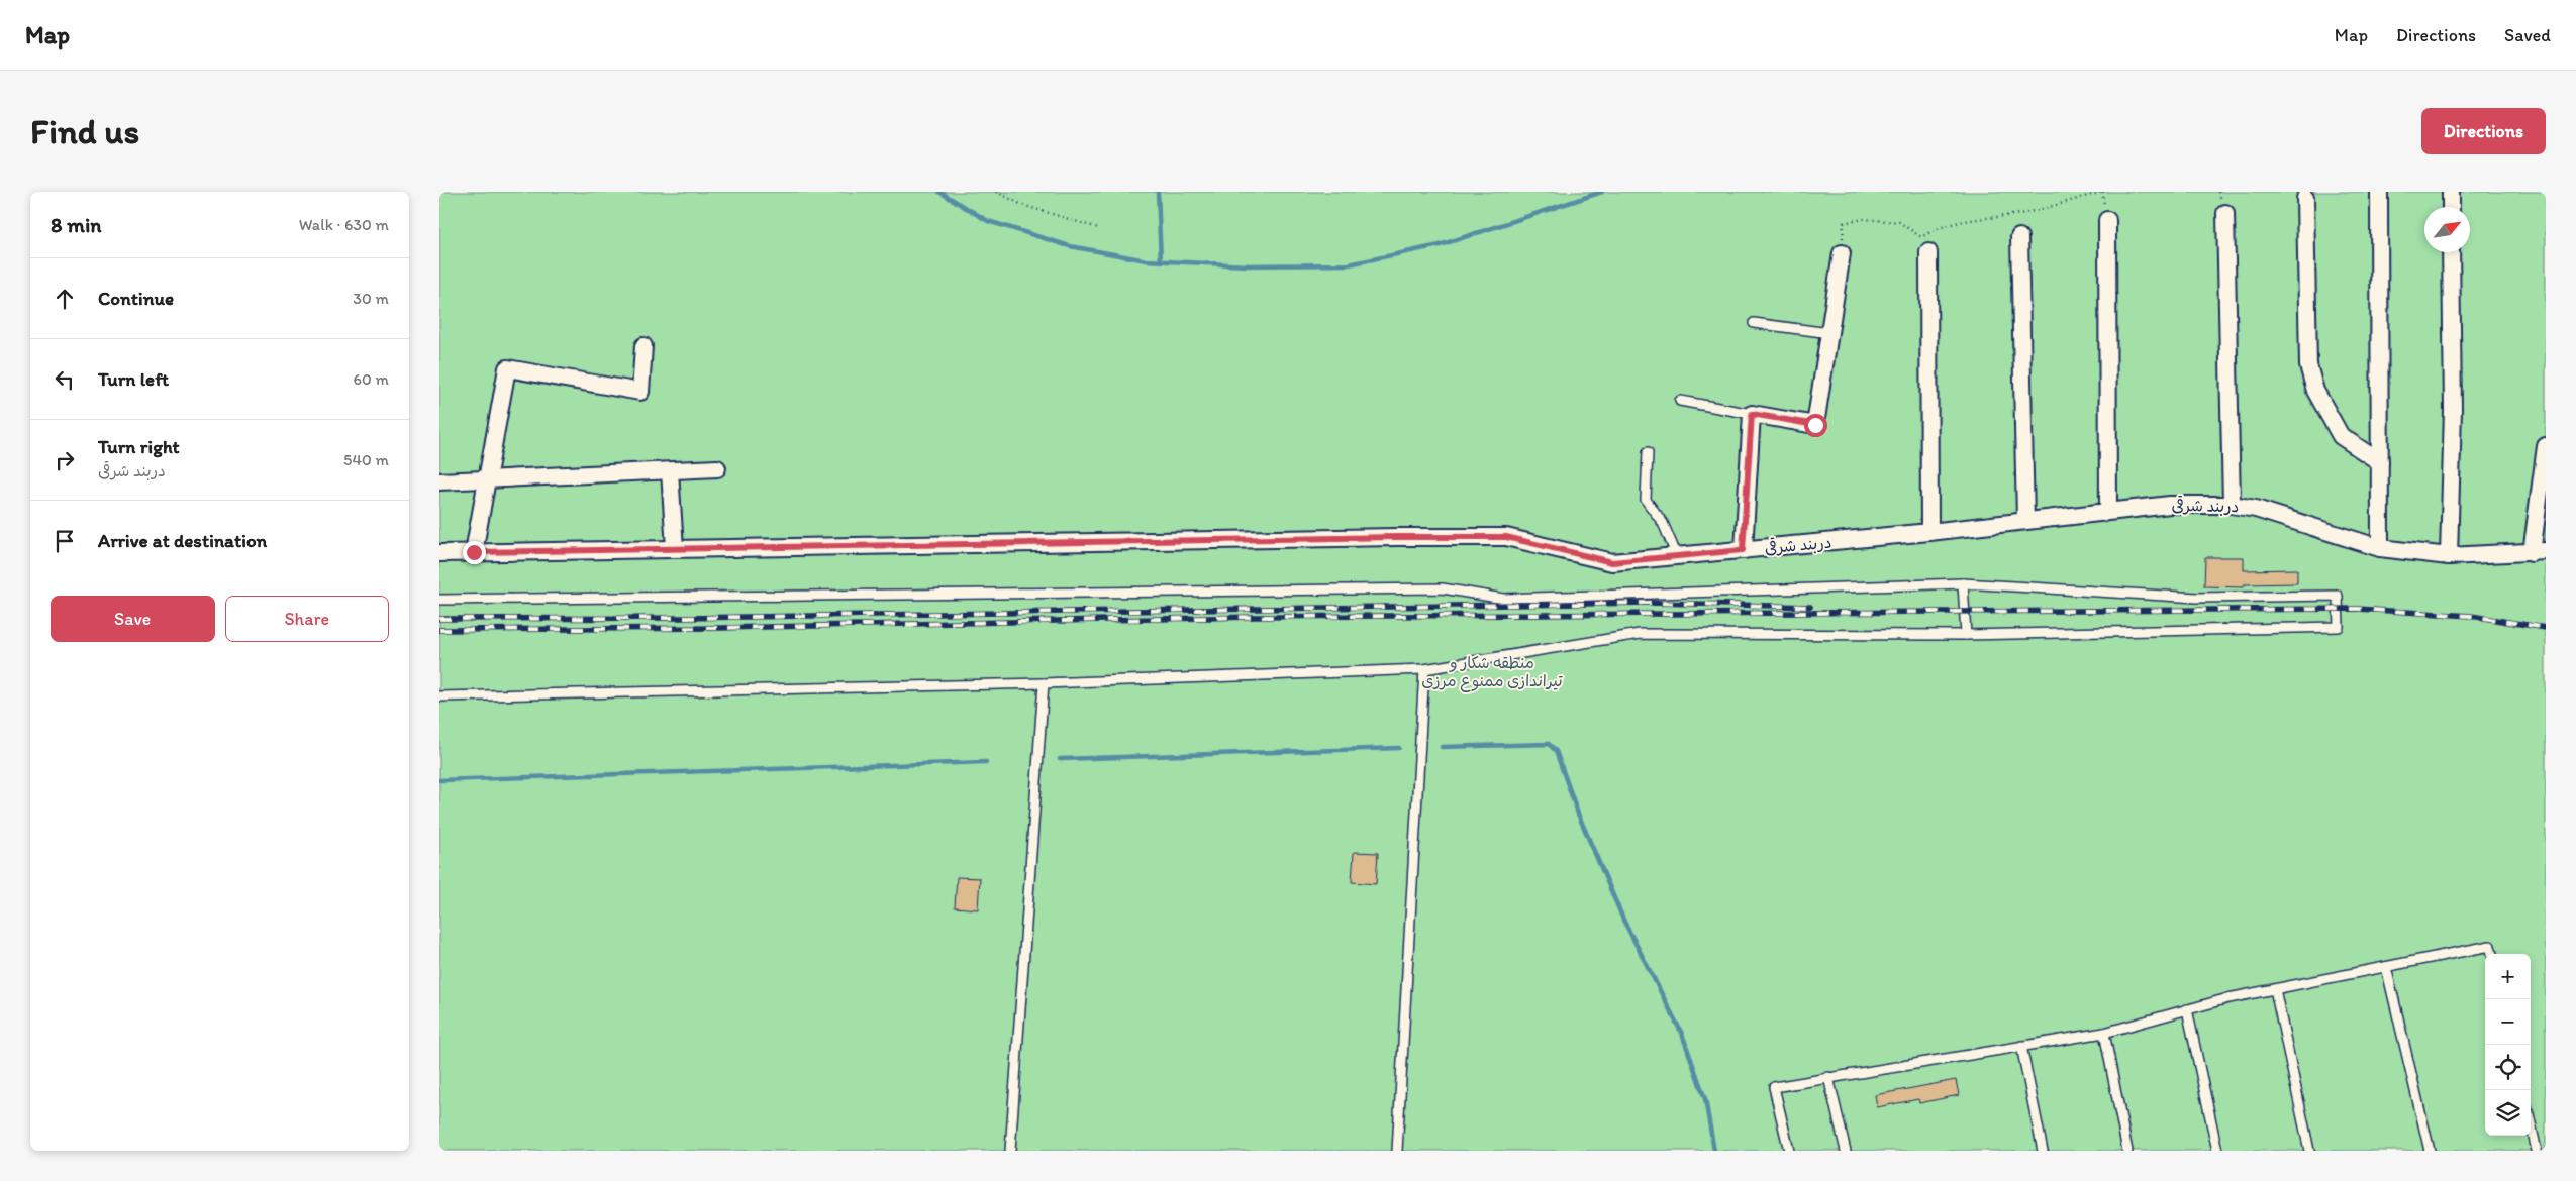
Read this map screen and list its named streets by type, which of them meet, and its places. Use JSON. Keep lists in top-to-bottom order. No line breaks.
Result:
{"streets":{"street":["دربند شرقی"]},"parks":["منطقه شکار و تیراندازی ممنوع مرزی"],"north":"top right","page":{"header":"Map","nav":["Map","Directions","Saved"],"buttons":["Directions",["Save","Share"]],"title":"Find us","heading":["8 min","Walk · 630 m"],"list":[["Continue","30 m"],["Turn left","60 m"],["Turn right","دربند شرقی","540 m"],"Arrive at destination"],"map_buttons":["+","−"]}}
